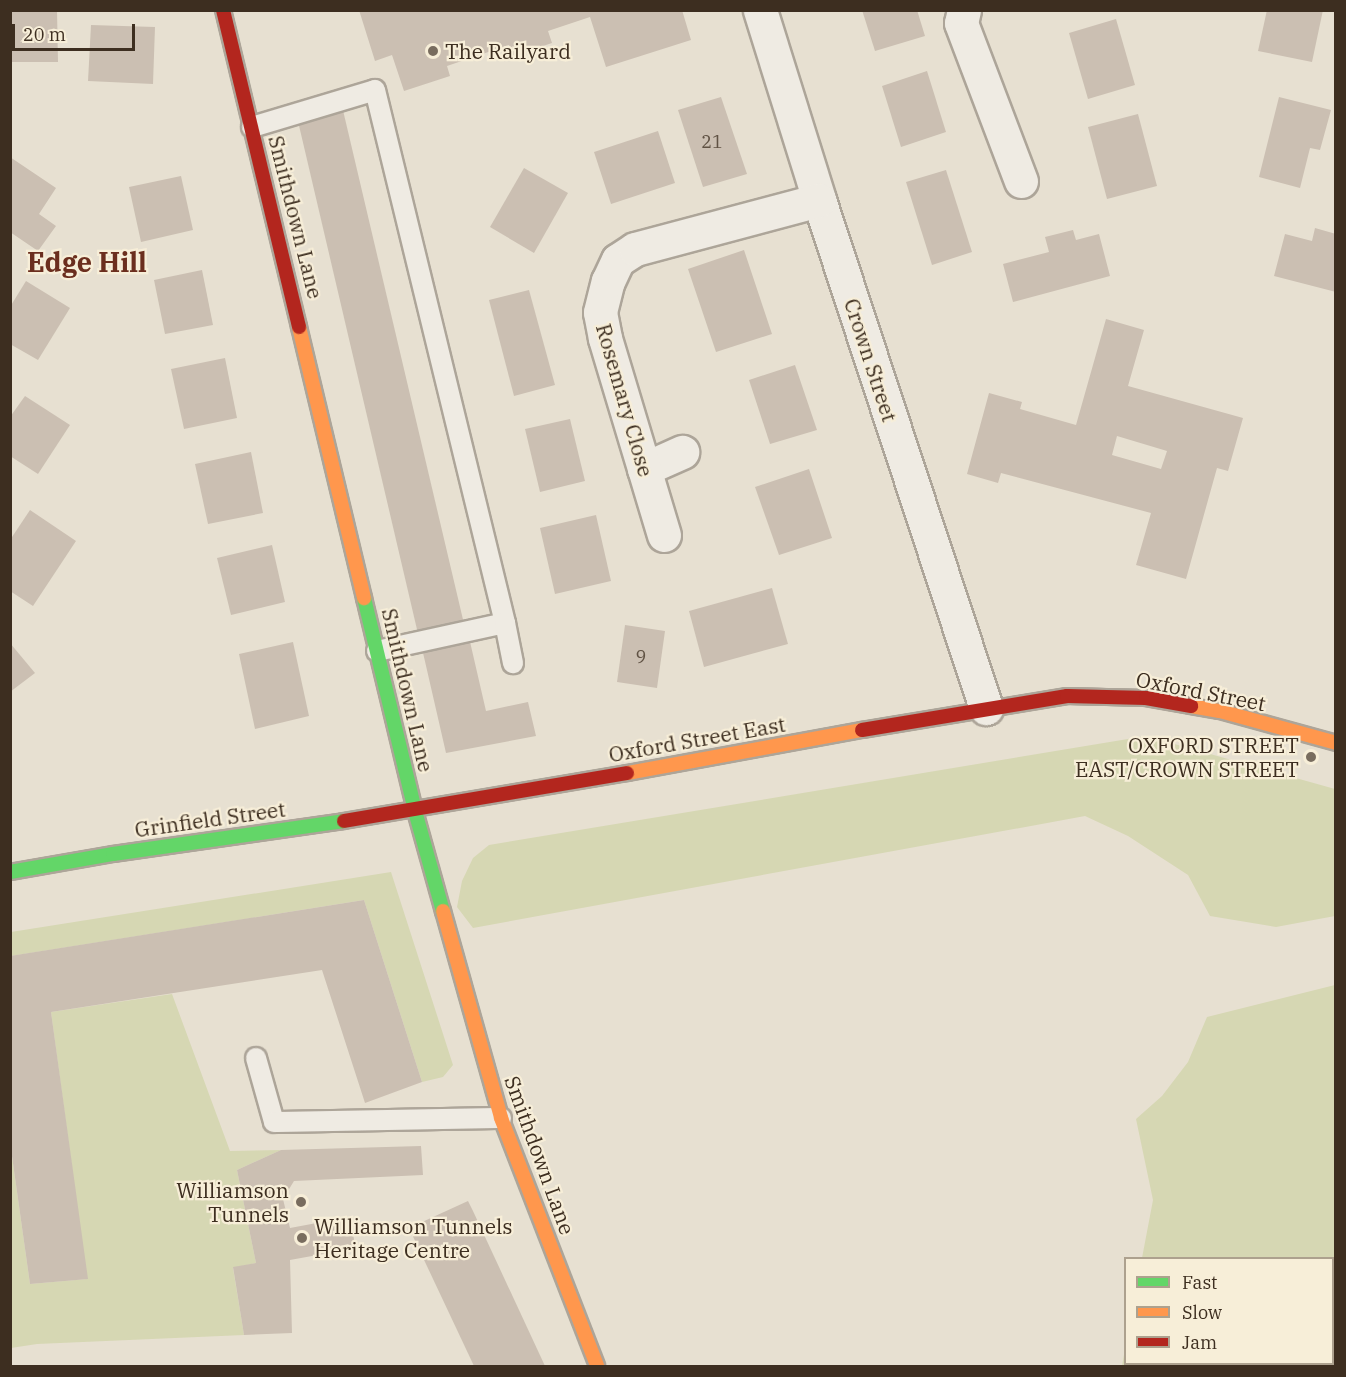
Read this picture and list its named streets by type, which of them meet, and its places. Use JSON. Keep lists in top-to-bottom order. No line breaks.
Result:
{"streets":{"street":["Smithdown Lane","Crown Street","Rosemary Close","Oxford Street","Oxford Street East","Grinfield Street"]},"crossings":[["Smithdown Lane","Oxford Street East"],["Smithdown Lane","Grinfield Street"],["Crown Street","Rosemary Close"],["Crown Street","Oxford Street"],["Crown Street","Oxford Street East"],["Oxford Street","Oxford Street East"],["Oxford Street East","Grinfield Street"]],"districts":["Edge Hill"],"places":["The Railyard","OXFORD STREET EAST/CROWN STREET","Williamson Tunnels","Williamson Tunnels Heritage Centre"],"house_numbers":["21","9"],"legend":["Fast","Slow","Jam"],"scale_bar":"20 m"}
